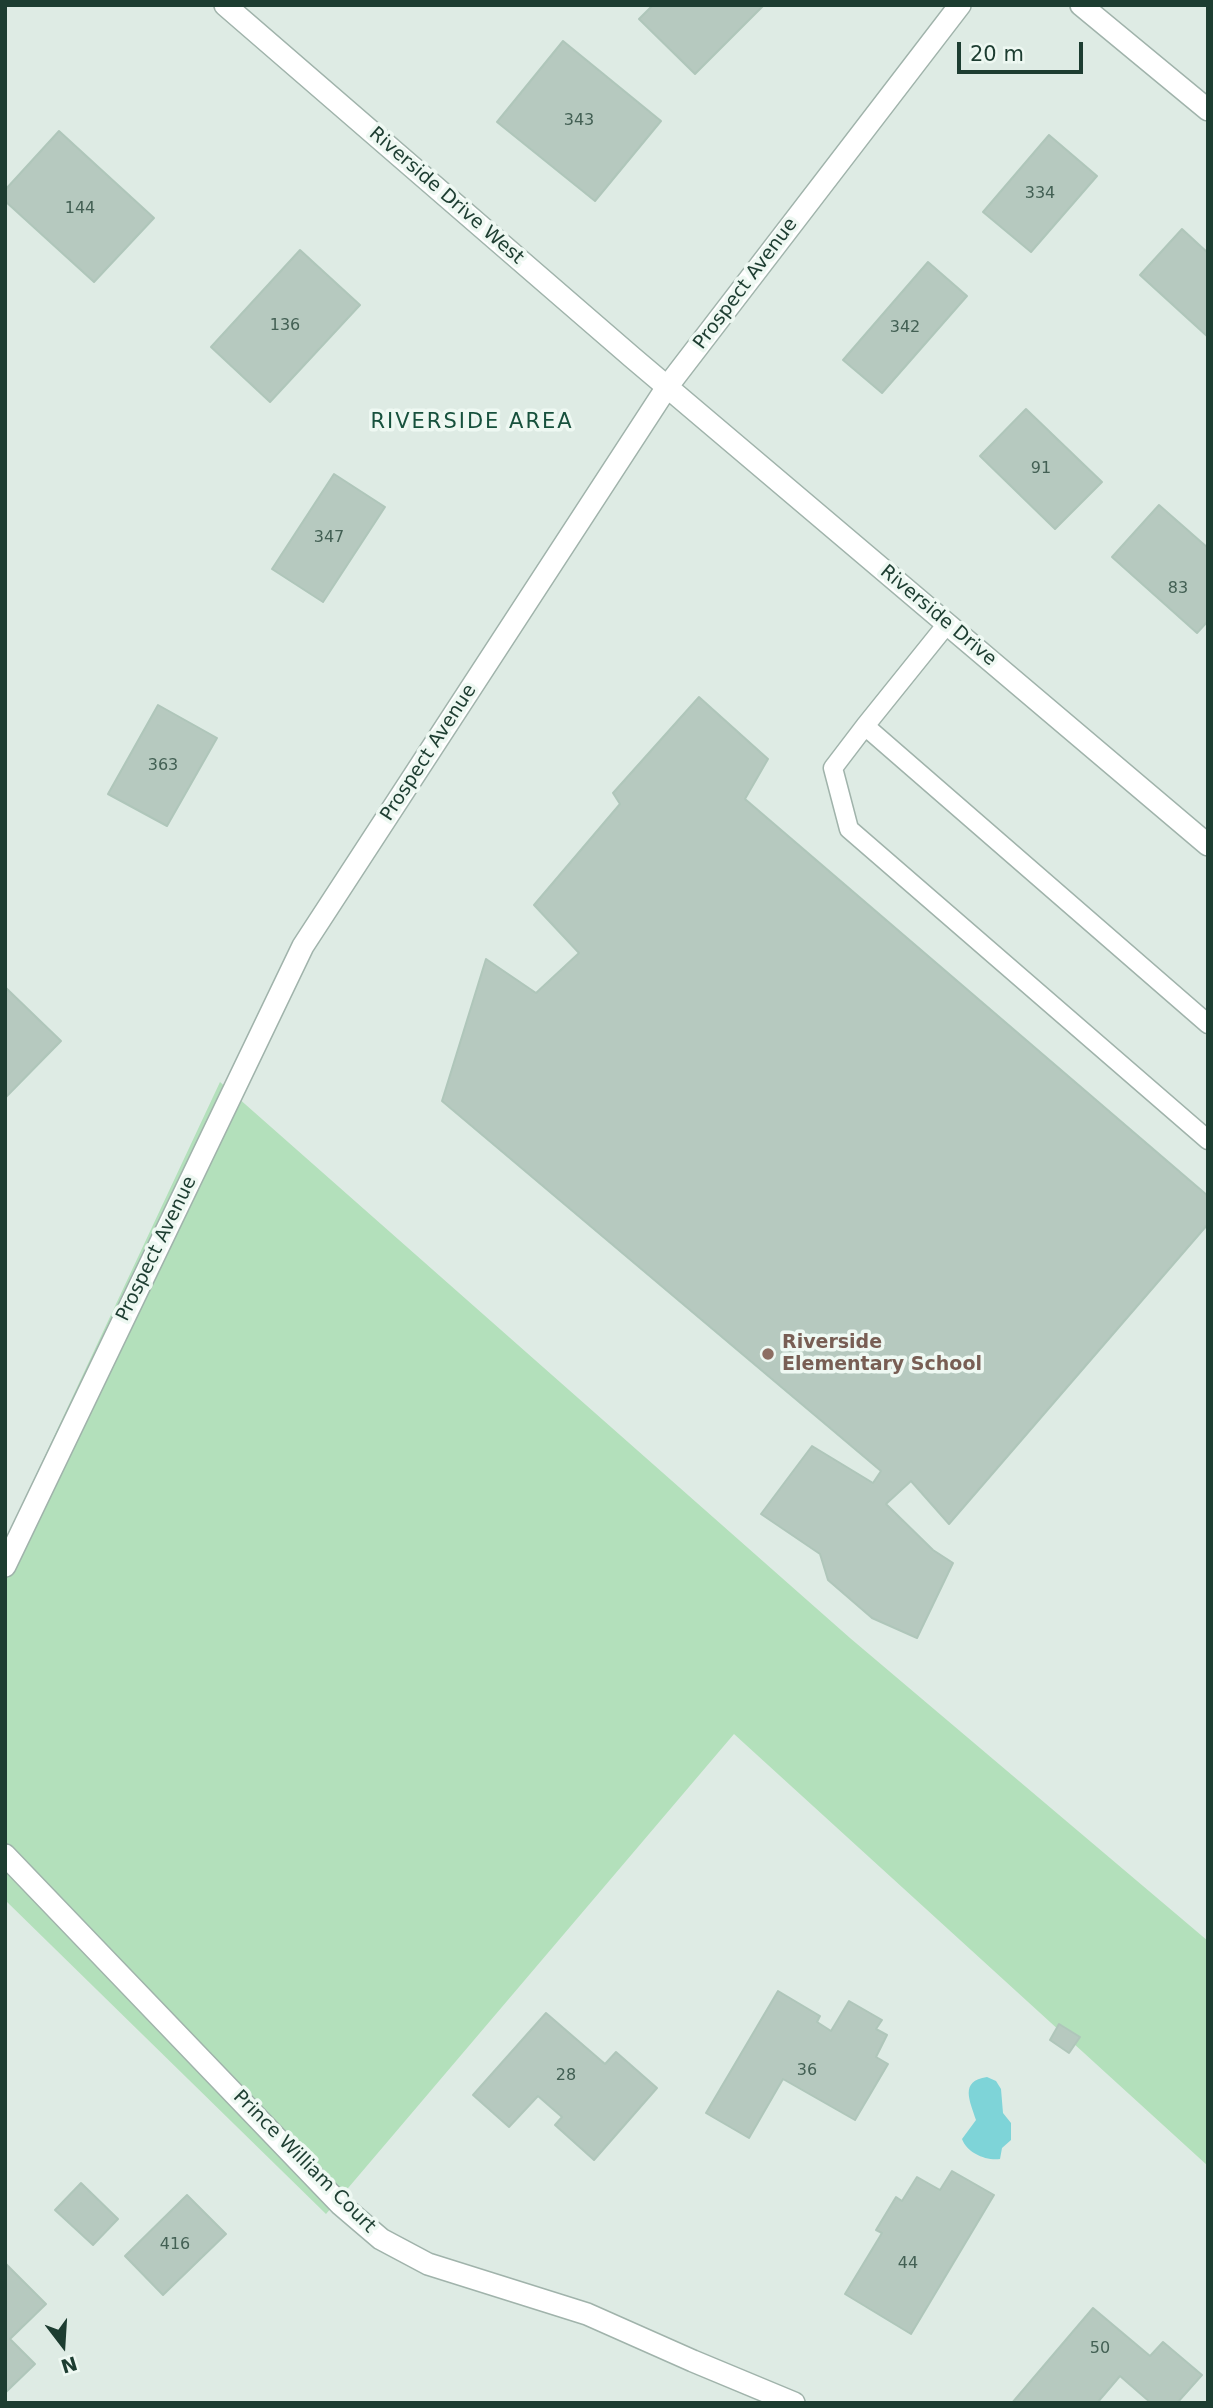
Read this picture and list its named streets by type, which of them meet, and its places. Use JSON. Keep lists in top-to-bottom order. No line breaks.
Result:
{"streets":{"street":["Riverside Drive West","Prospect Avenue","Riverside Drive","Prince William Court"]},"crossings":[["Riverside Drive West","Prospect Avenue"],["Riverside Drive West","Riverside Drive"],["Prospect Avenue","Riverside Drive"]],"districts":["RIVERSIDE AREA"],"places":["Riverside Elementary School"],"house_numbers":["343","334","144","136","342","91","347","83","363","36","28","416","44","50"],"scale_bar":"20 m","north":"bottom"}
